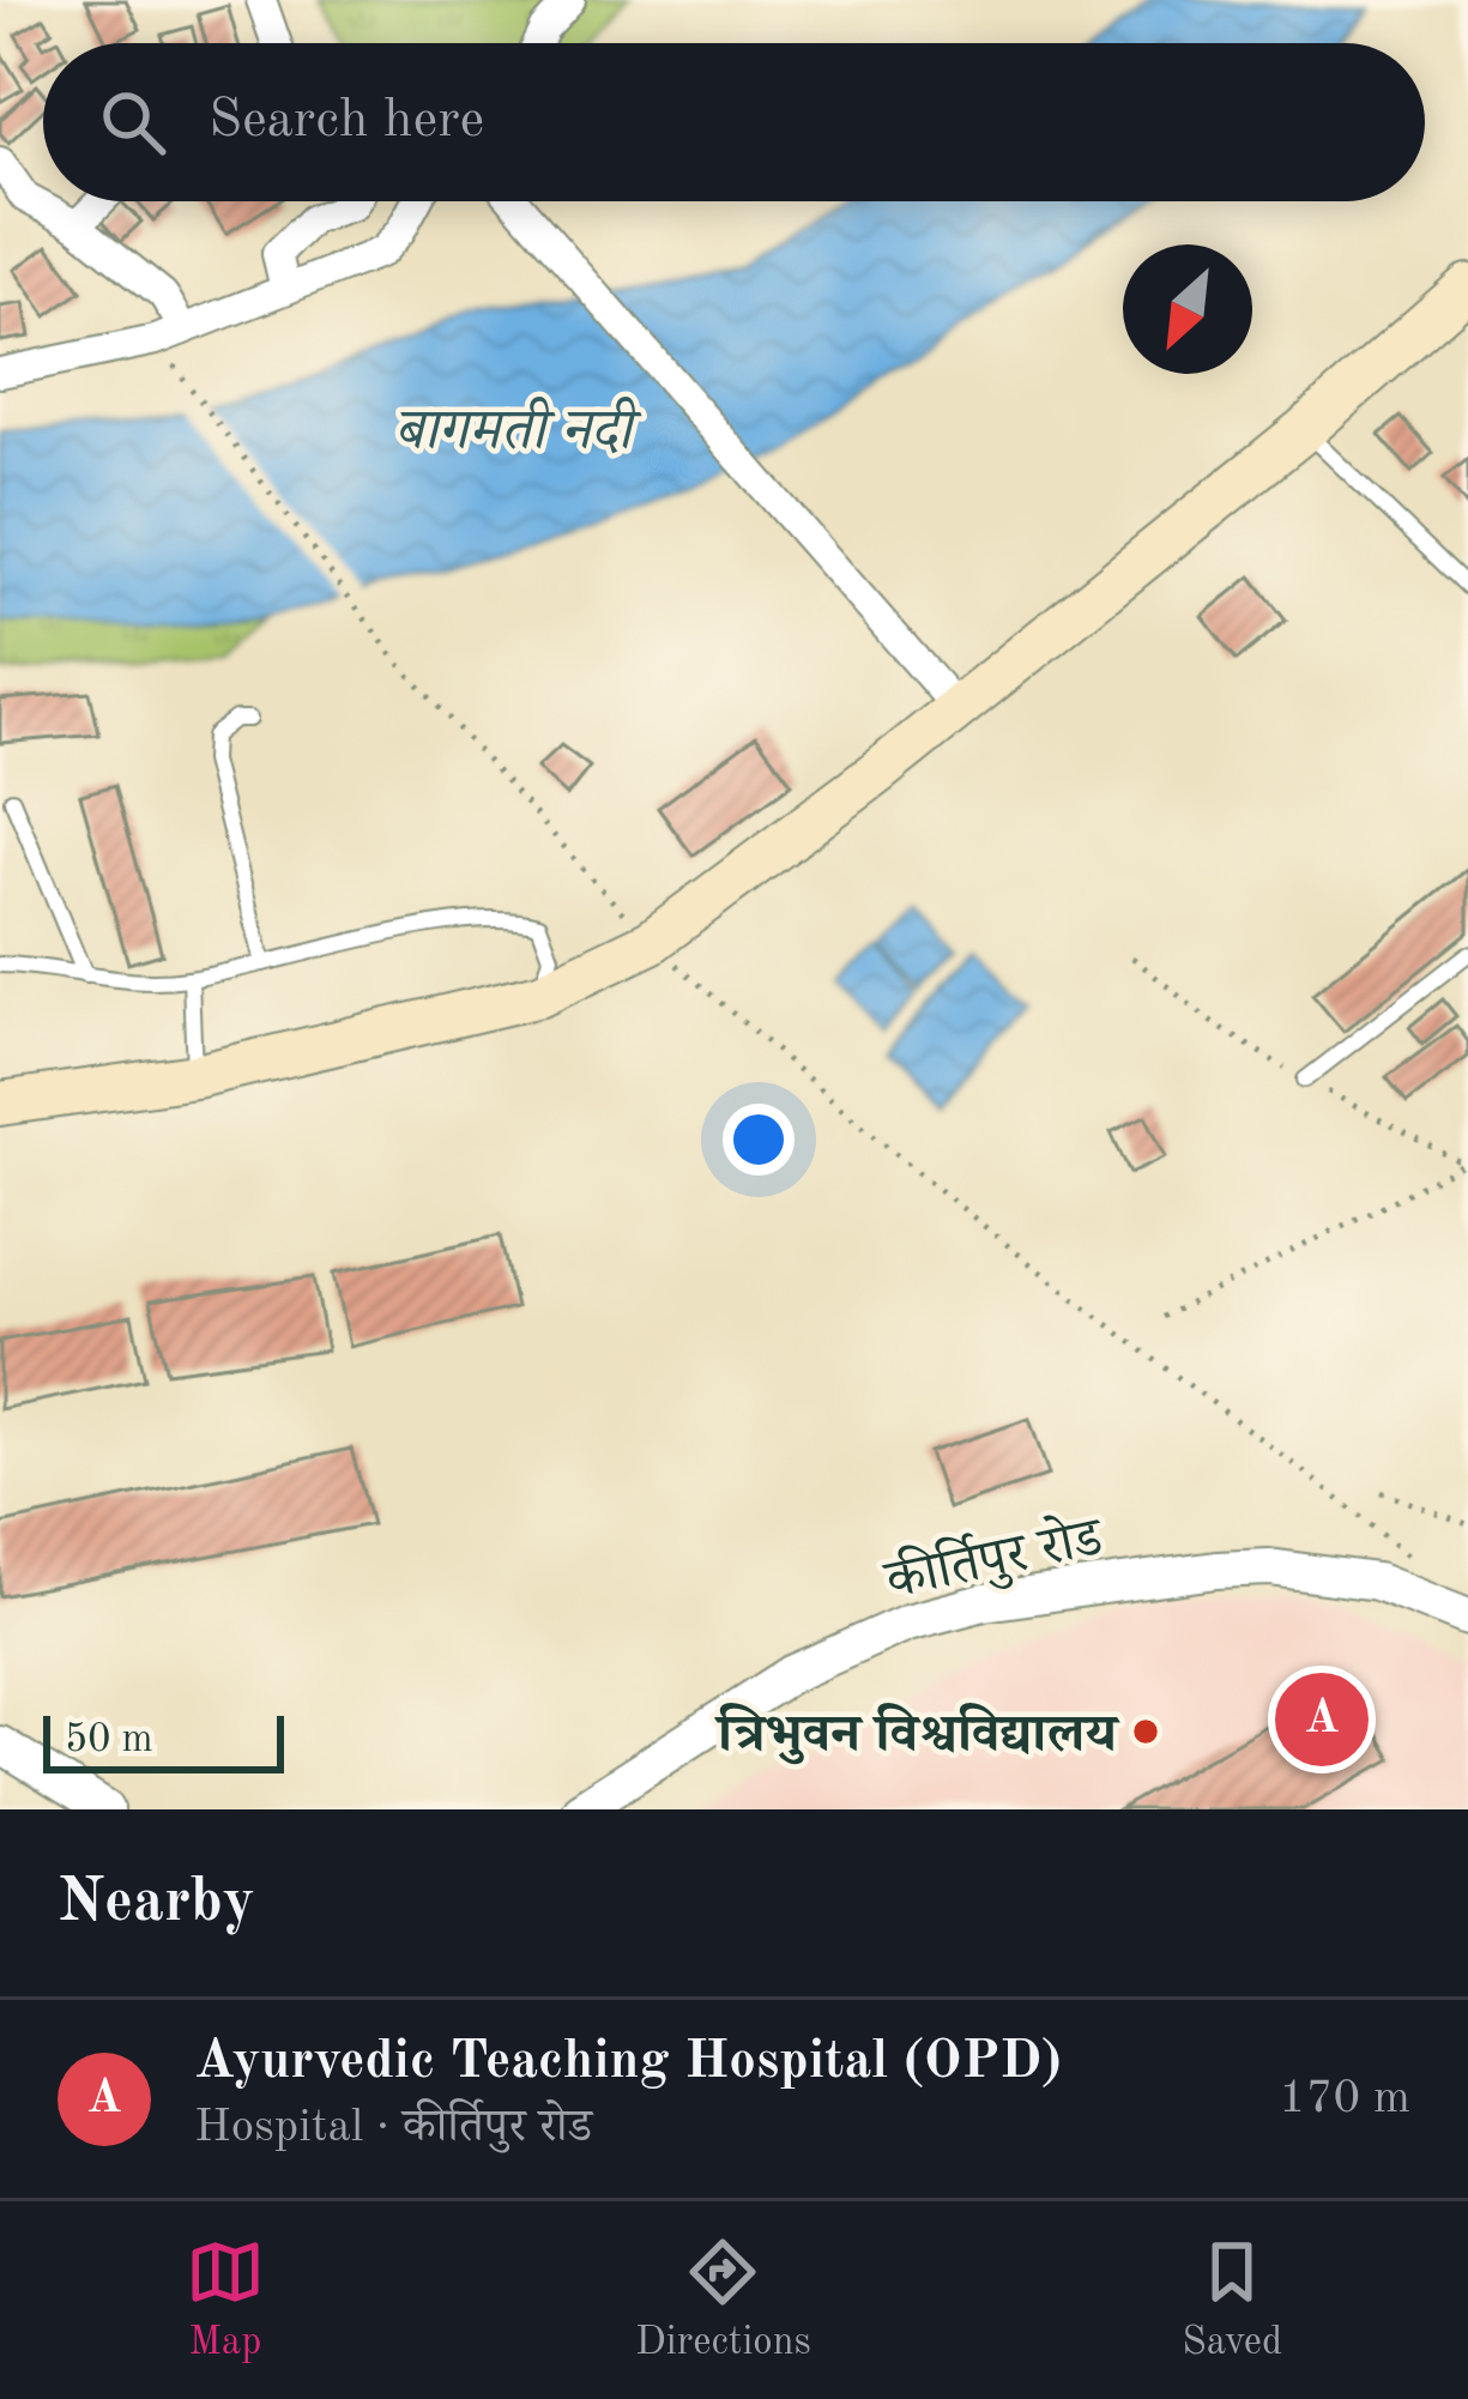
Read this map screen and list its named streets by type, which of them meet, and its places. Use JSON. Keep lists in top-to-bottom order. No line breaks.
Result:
{"streets":{"street":["कीर्तिपुर रोड"]},"water":["बागमती नदी"],"places":["त्रिभुवन विश्वविद्यालय"],"scale_bar":"50 m","north":"bottom left","page":{"search":"Search here","pins":"A","scale":"50 m","heading":"Nearby","list":[{"mark":"A","name":"Ayurvedic Teaching Hospital (OPD)","note":"Hospital · कीर्तिपुर रोड","value":"170 m"}],"nav":["Map","Directions","Saved"]}}
